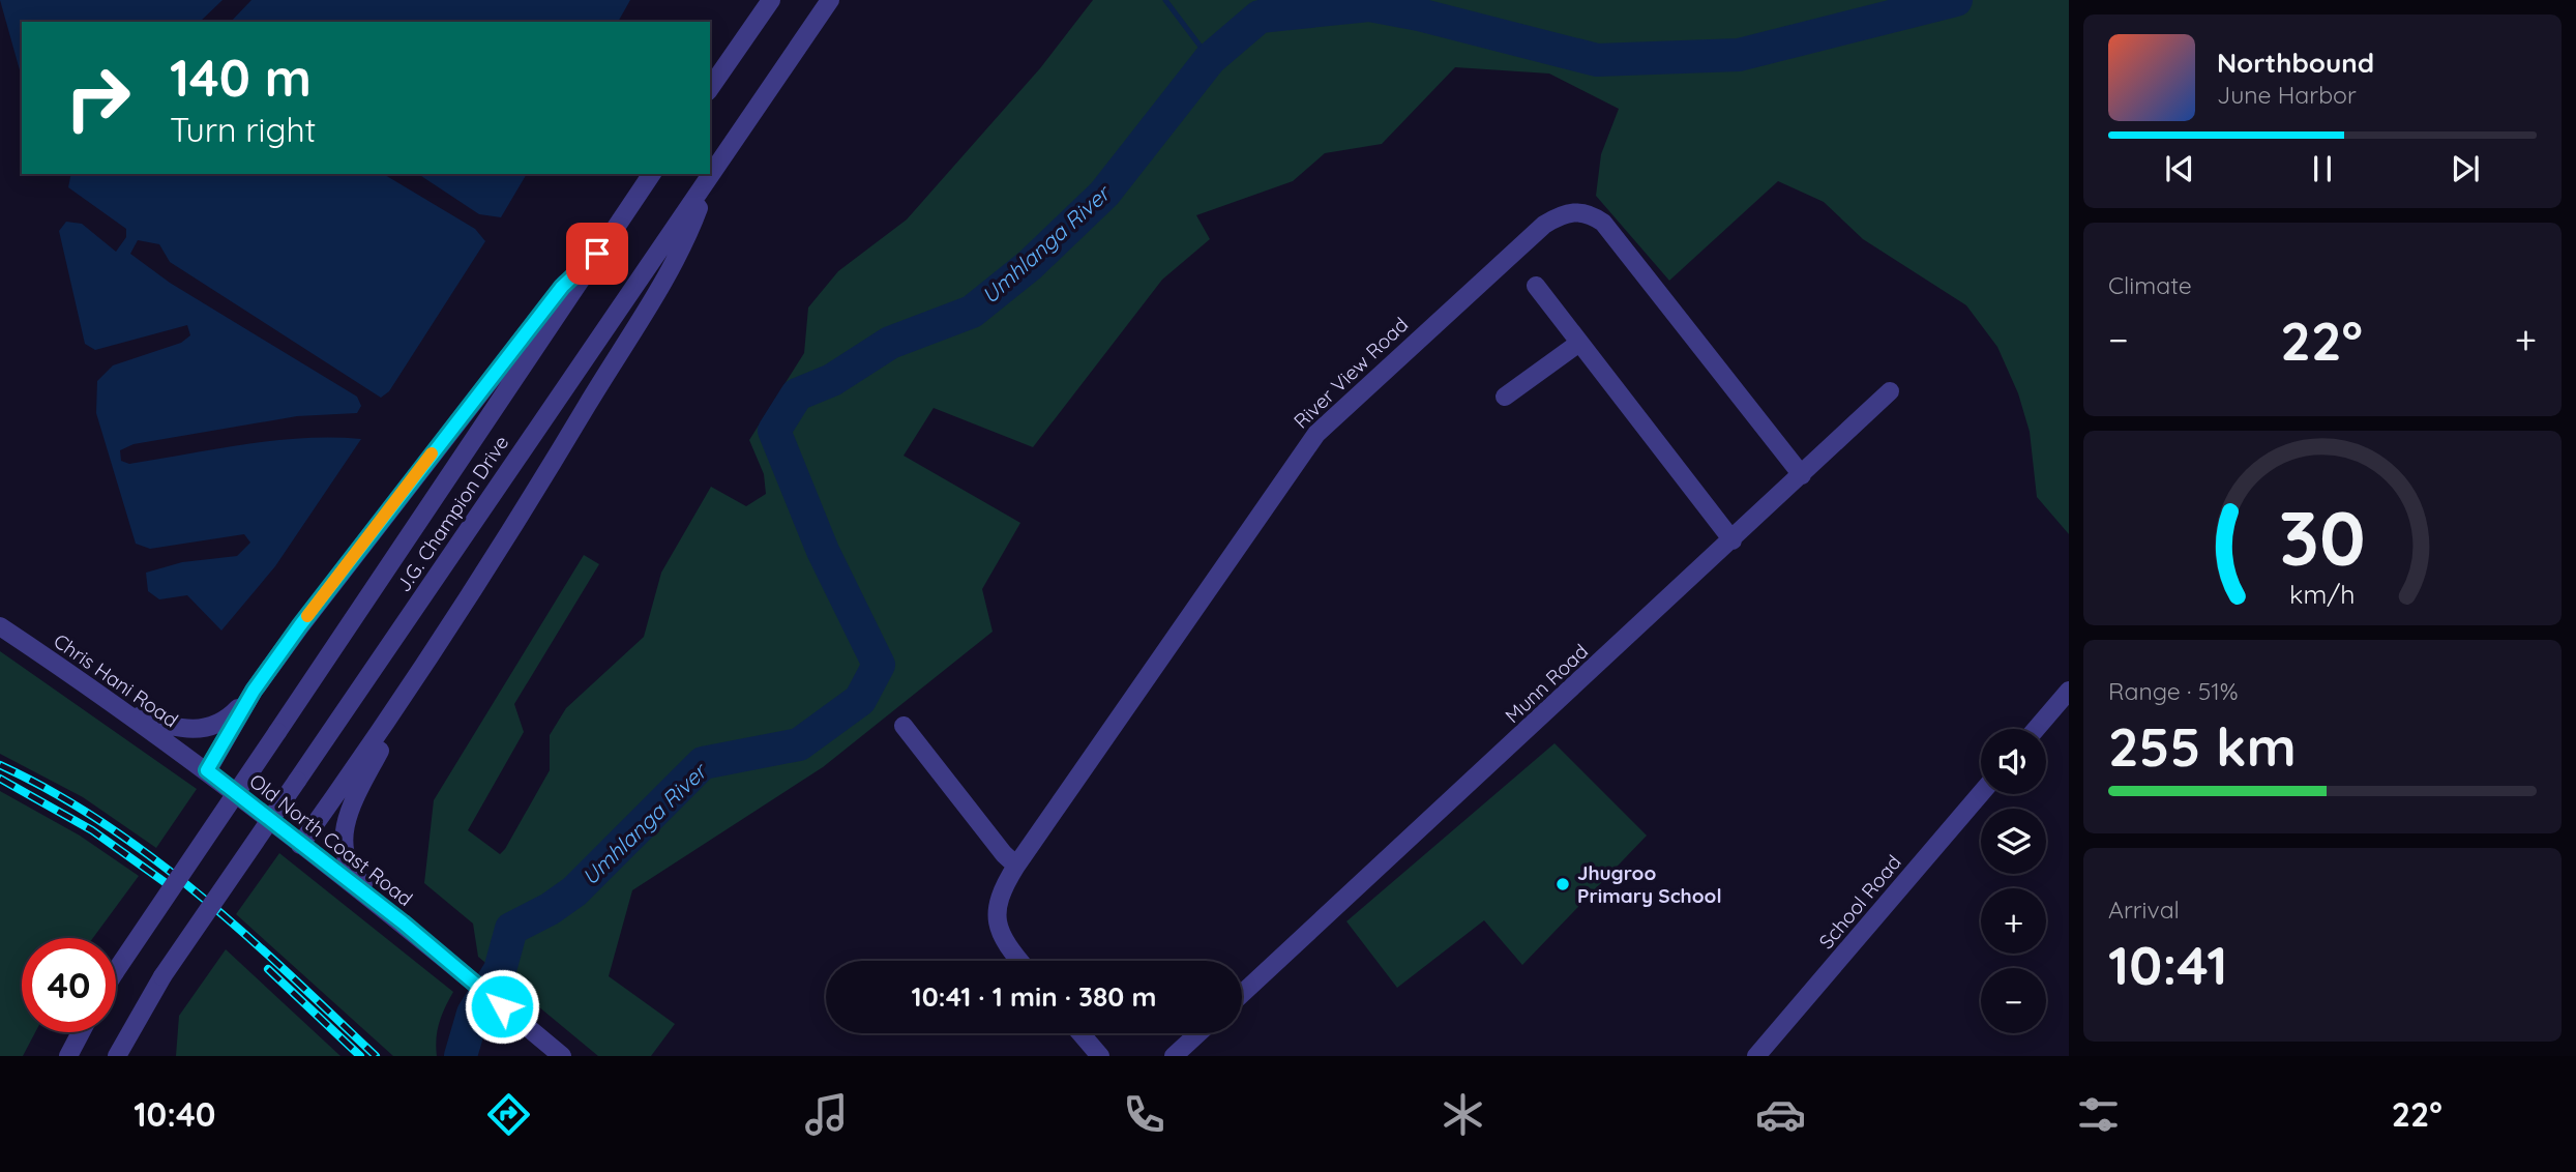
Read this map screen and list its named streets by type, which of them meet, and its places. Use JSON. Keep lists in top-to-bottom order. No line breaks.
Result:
{"streets":{"street":["River View Road","J.G. Champion Drive","Chris Hani Road","Munn Road","Old North Coast Road","School Road"]},"crossings":[["River View Road","Munn Road"],["Chris Hani Road","Old North Coast Road"]],"water":["Umhlanga River"],"places":["Jhugroo Primary School"],"page":{"turn":["140 m","Turn right"],"song":["Northbound","June Harbor"],"tile":["Climate",["Range · 51%","255 km"],["Arrival","10:41"]],"heat":["−","22°","+"],"map_buttons":["+","−"],"limit":"40","trip":"10:41 · 1 min · 380 m","tabs":["10:40","22°"],"gauge":["30","km/h"]}}
